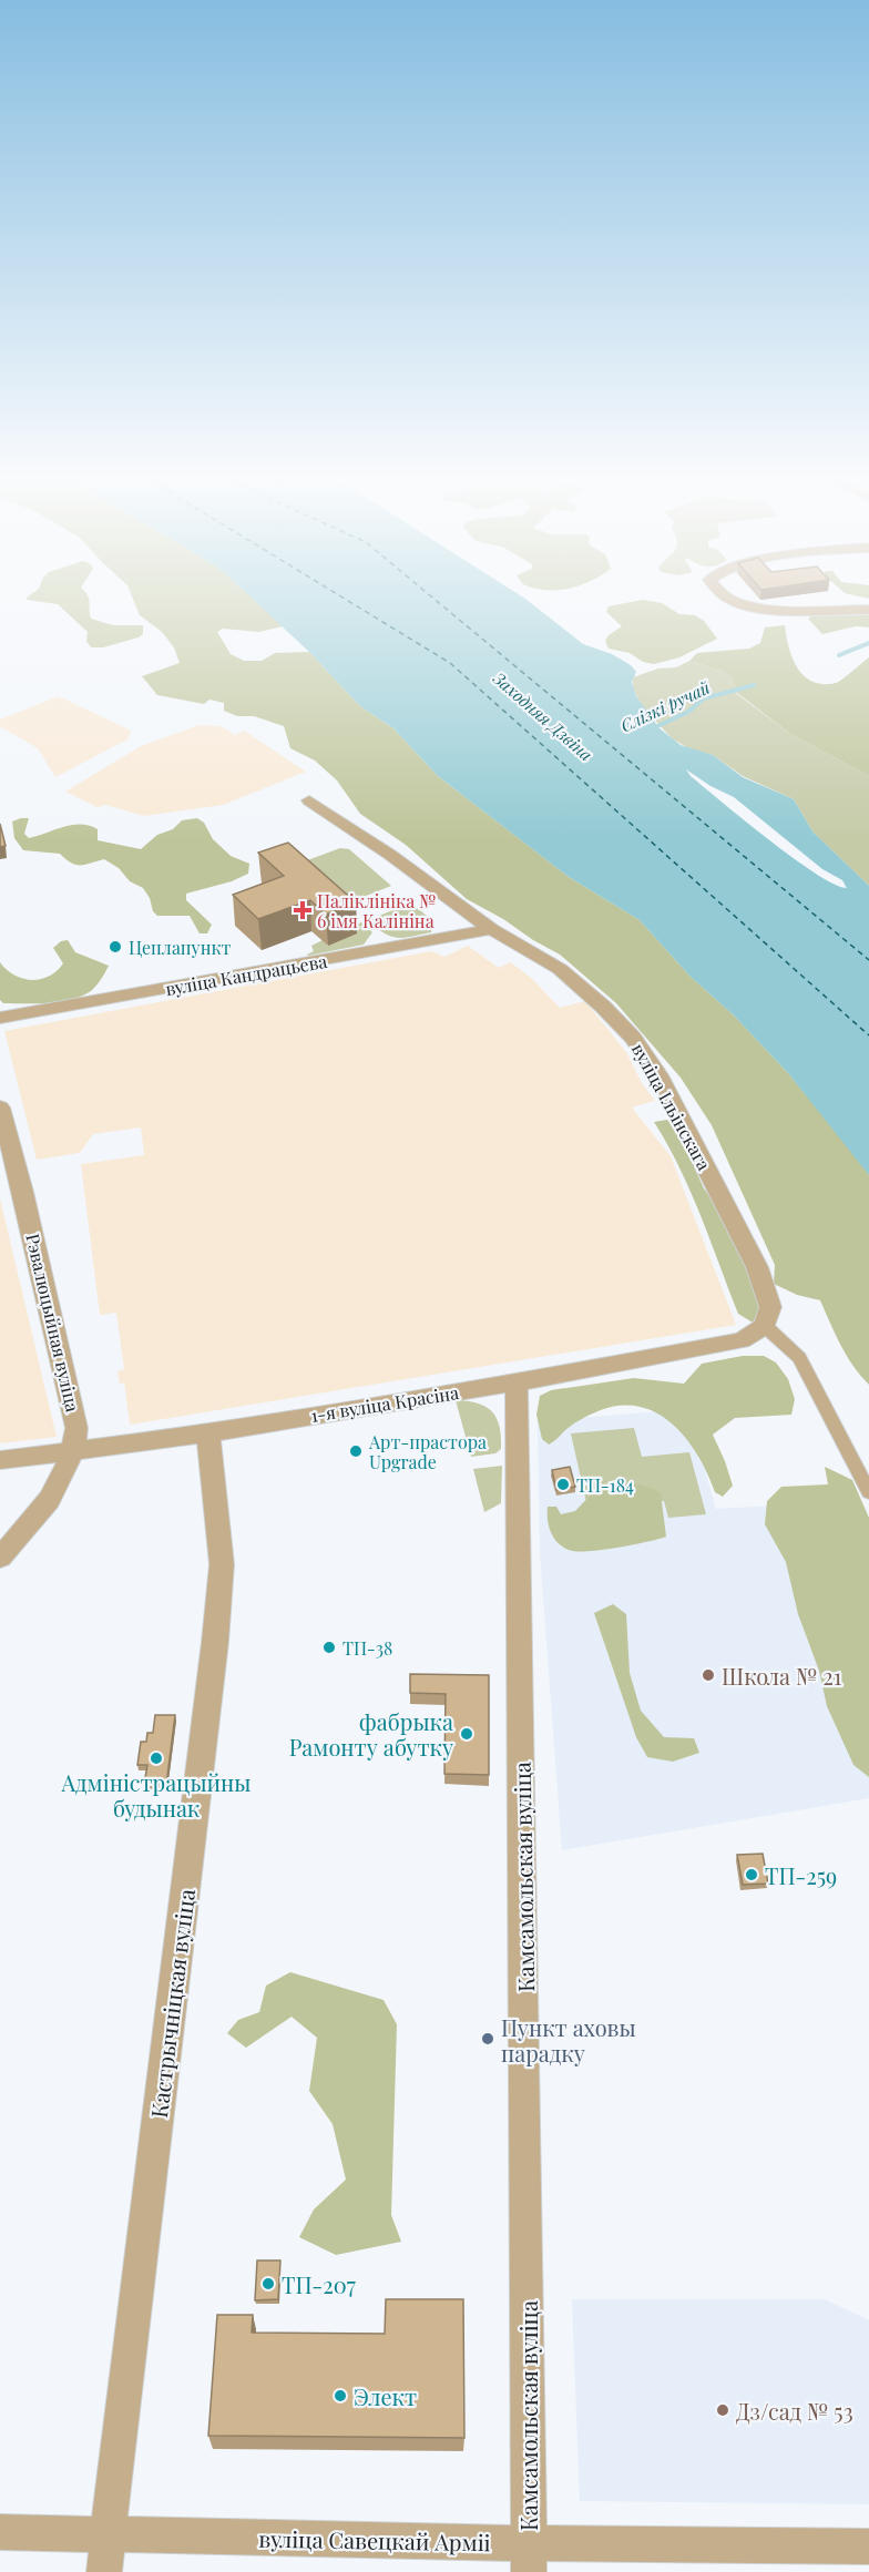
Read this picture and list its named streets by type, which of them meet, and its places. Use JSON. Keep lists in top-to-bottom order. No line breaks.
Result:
{"streets":{"street":["вуліца Кандрацьева","вуліца Ільінскага","Рэвалюцыйная вуліца","1-я вуліца Красіна","Камсамольская вуліца","Кастрычніцкая вуліца","вуліца Савецкай Арміі"]},"crossings":[["вуліца Кандрацьева","вуліца Ільінскага"],["вуліца Ільінскага","1-я вуліца Красіна"],["Рэвалюцыйная вуліца","1-я вуліца Красіна"],["1-я вуліца Красіна","Камсамольская вуліца"],["1-я вуліца Красіна","Кастрычніцкая вуліца"],["Камсамольская вуліца","вуліца Савецкай Арміі"],["Кастрычніцкая вуліца","вуліца Савецкай Арміі"]],"water":["Слізкі ручай","Заходняя Дзвіна"],"places":{"health":["Паліклініка № 6 імя Калініна"],"other":["Цеплапункт","Арт-прастора Upgrade","ТП-184","ТП-38","Школа № 21","фабрыка Рамонту абутку","Адміністрацыйны будынак","ТП-259","Пункт аховы парадку","ТП-207","Элект","Дз/сад № 53"]}}
